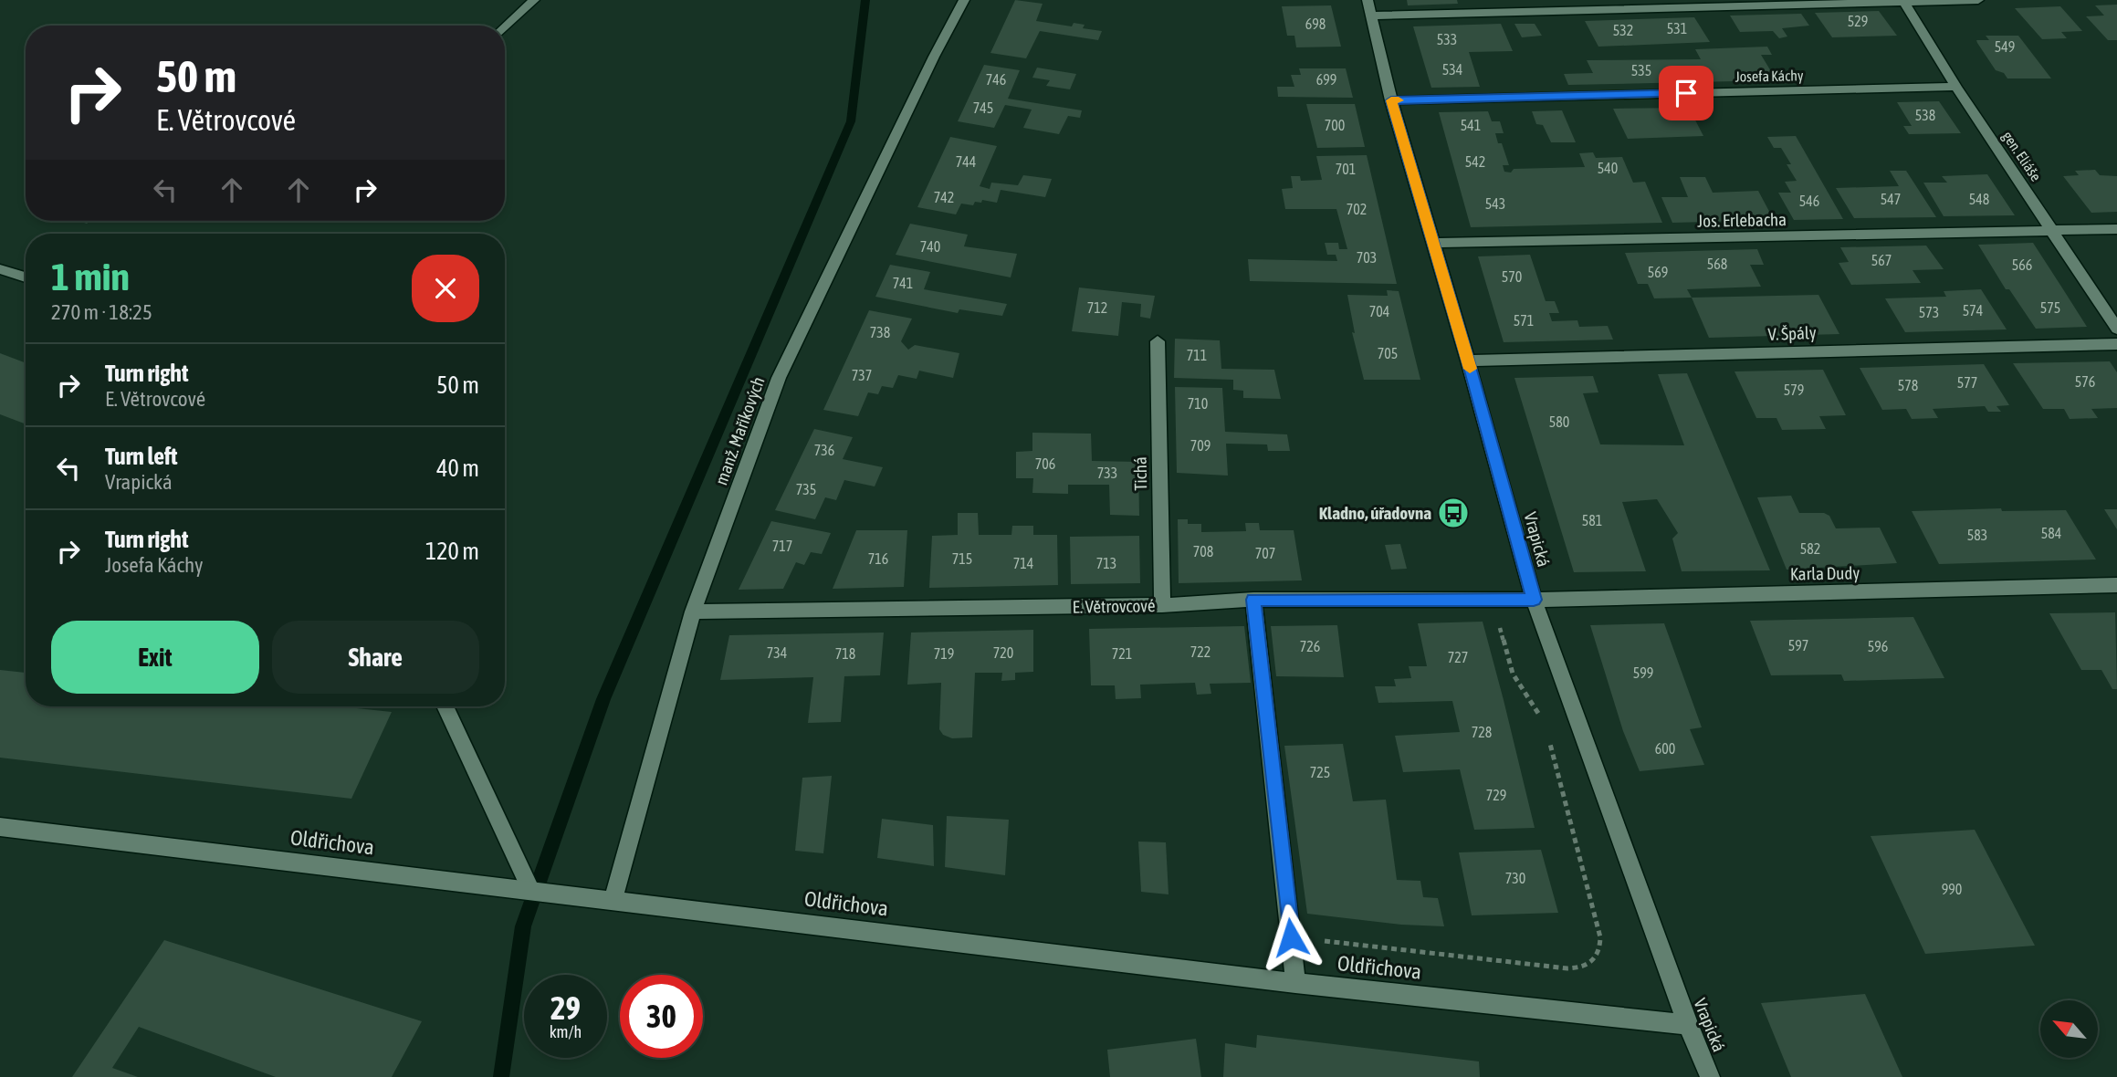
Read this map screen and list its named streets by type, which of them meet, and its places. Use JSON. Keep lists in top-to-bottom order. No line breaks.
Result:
{"streets":{"street":["Josefa Káchy","gen. Eliáše","Jos. Erlebacha","V. Špály","manž. Maříkových","Tichá","Vrapická","Karla Dudy","E. Větrovcové","Oldřichova"]},"crossings":[["Josefa Káchy","gen. Eliáše"],["Josefa Káchy","Vrapická"],["gen. Eliáše","Jos. Erlebacha"],["Jos. Erlebacha","Vrapická"],["V. Špály","Vrapická"],["manž. Maříkových","E. Větrovcové"],["manž. Maříkových","Oldřichova"],["Tichá","E. Větrovcové"],["Vrapická","Karla Dudy"],["Vrapická","E. Větrovcové"],["Vrapická","Oldřichova"],["Karla Dudy","E. Větrovcové"]],"places":{"bus stop":["Kladno, úřadovna"]},"house_numbers":["529","698","531","532","533","549","534","535","746","699","745","538","700","541","744","542","540","701","742","547","548","546","543","702","740","703","567","568","566","569","570","741","712","575","574","704","573","571","738","705","711","737","576","577","578","579","710","580","709","736","706","733","735","581","584","583","717","582","708","707","716","715","714","713","597","726","596","722","734","720","718","719","721","727","599","728","600","725","729","730","990"],"north":"top left","page":{"turn":["50 m","E. Větrovcové"],"heading":["1 min","270 m · 18:25"],"list":[{"name":"Turn right","note":"E. Větrovcové","value":"50 m"},{"name":"Turn left","note":"Vrapická","value":"40 m"},{"name":"Turn right","note":"Josefa Káchy","value":"120 m"}],"buttons":["Exit","Share"],"speed":"29 km/h","limit":"30"}}
